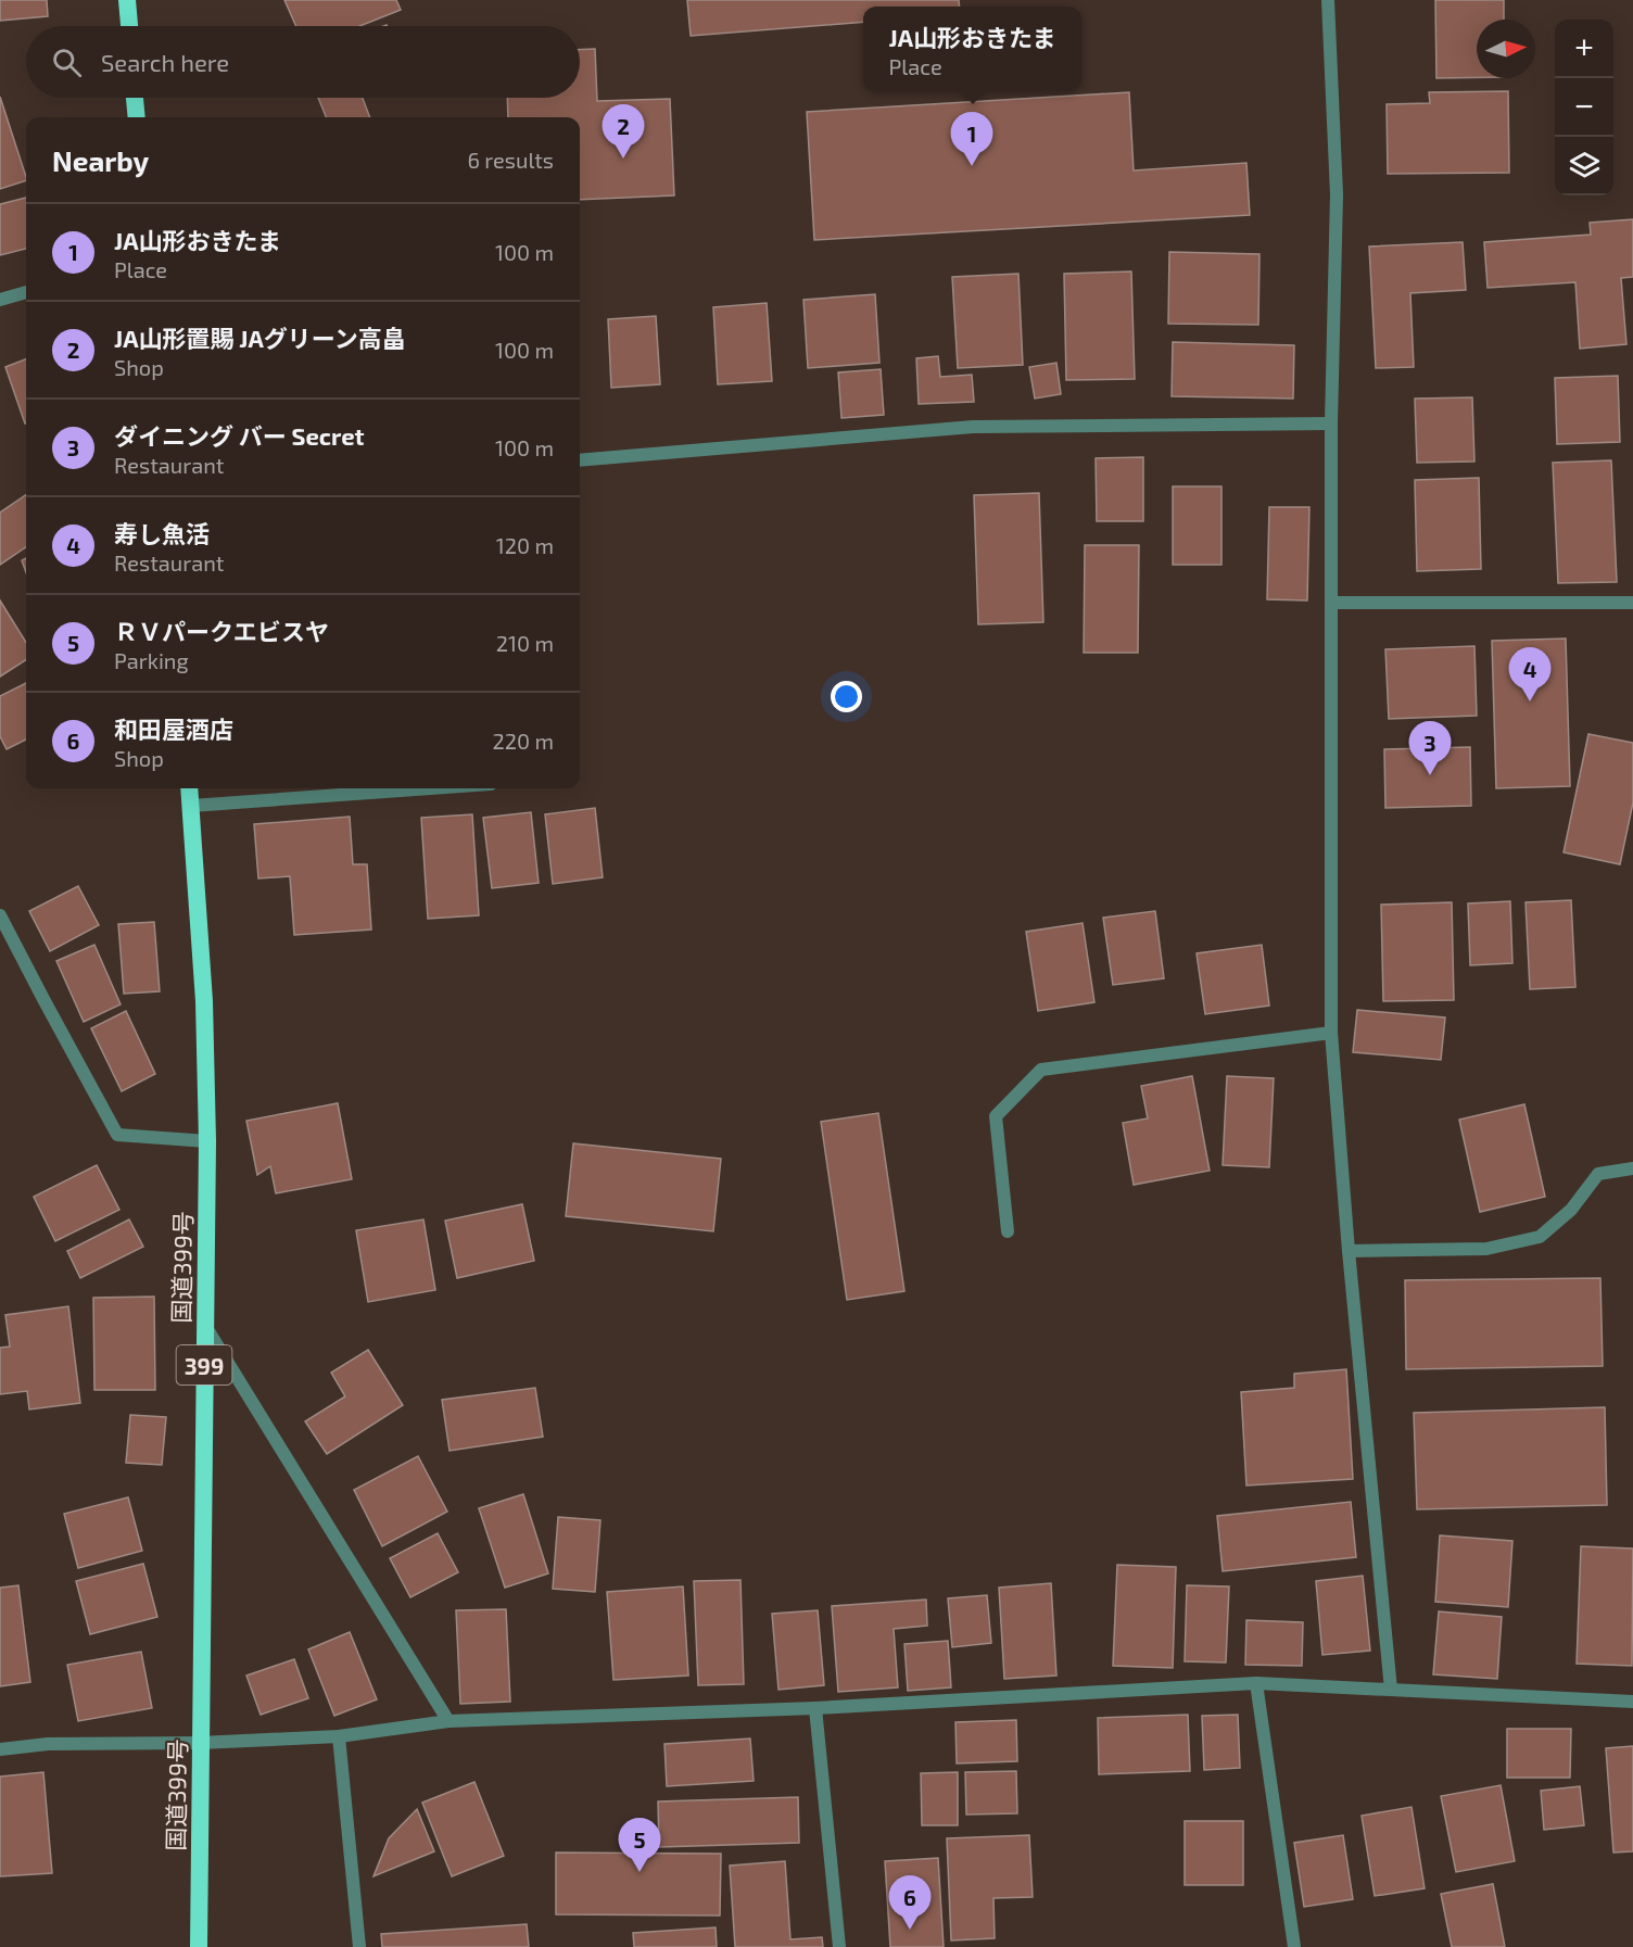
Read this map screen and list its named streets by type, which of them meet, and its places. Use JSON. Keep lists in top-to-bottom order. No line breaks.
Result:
{"streets":{"highway":["国道399号","399"]},"north":"right","page":{"popup":["JA山形おきたま","Place"],"map_buttons":["+","−"],"search":"Search here","pins":["2","1","4","3","5","6"],"heading":["Nearby","6 results"],"list":[{"mark":"1","name":"JA山形おきたま","note":"Place","value":"100 m"},{"mark":"2","name":"JA山形置賜 JAグリーン高畠","note":"Shop","value":"100 m"},{"mark":"3","name":"ダイニング バー Secret","note":"Restaurant","value":"100 m"},{"mark":"4","name":"寿し魚活","note":"Restaurant","value":"120 m"},{"mark":"5","name":"ＲＶパークエビスヤ","note":"Parking","value":"210 m"},{"mark":"6","name":"和田屋酒店","note":"Shop","value":"220 m"}]}}
